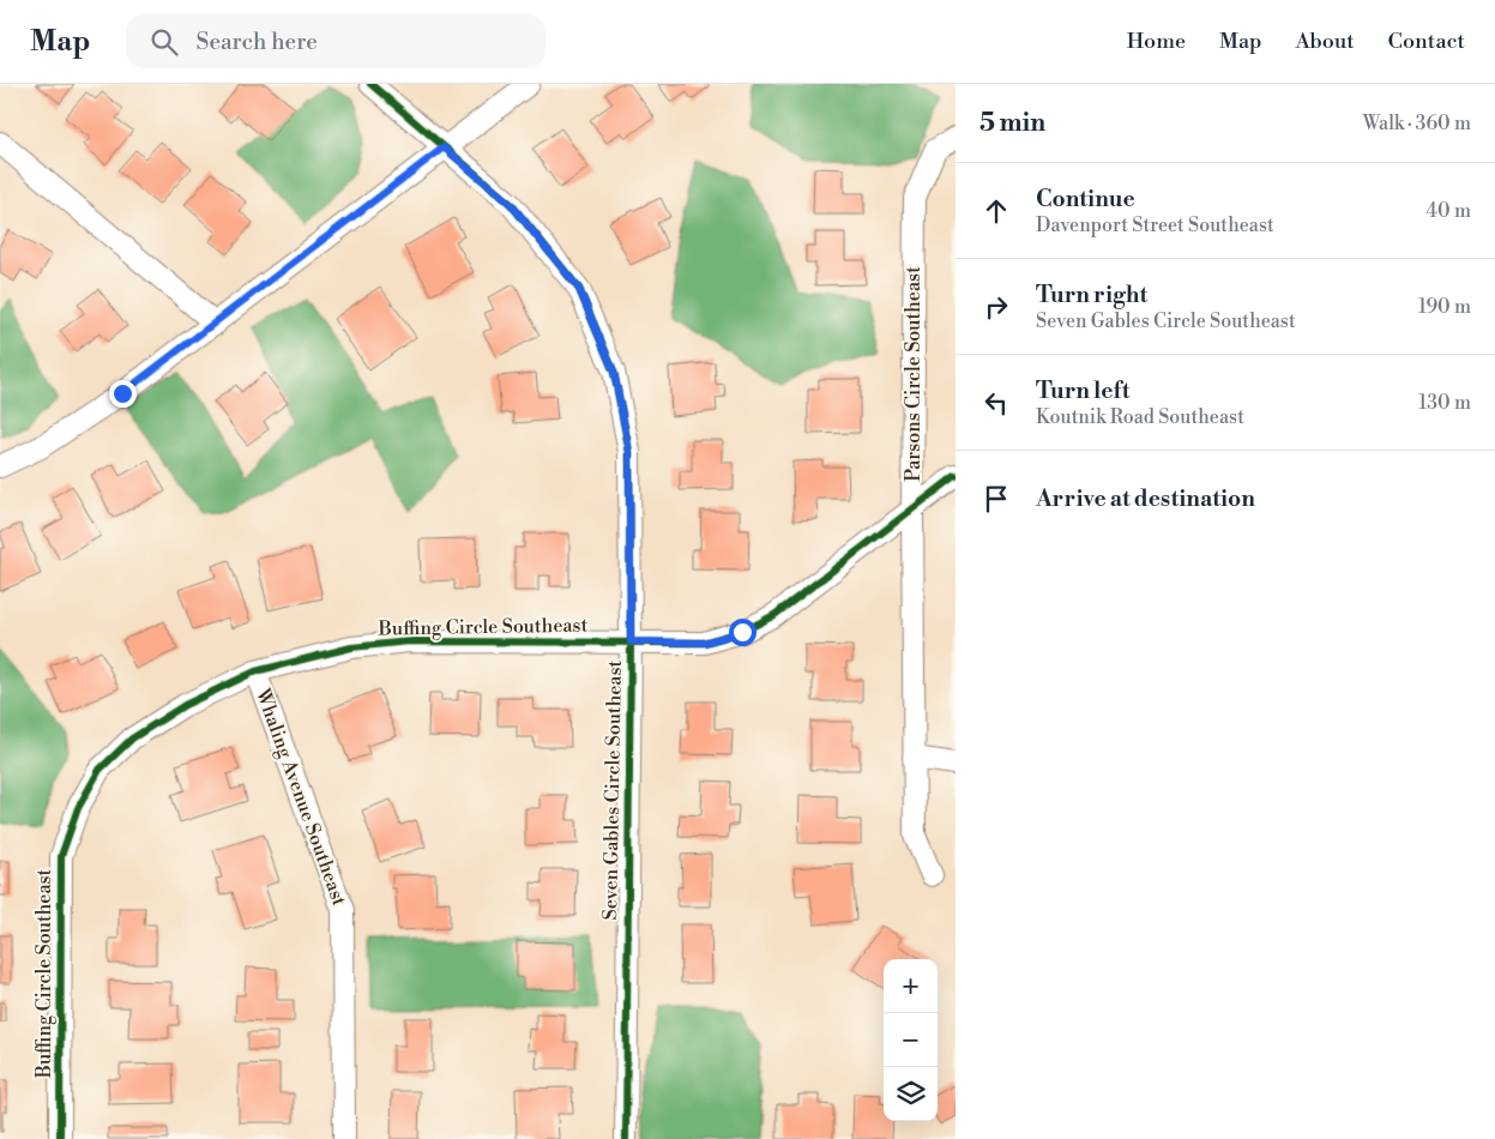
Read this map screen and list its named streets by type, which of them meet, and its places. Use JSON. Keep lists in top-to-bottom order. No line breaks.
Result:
{"streets":{"street":["Parsons Circle Southeast","Buffing Circle Southeast","Seven Gables Circle Southeast","Whaling Avenue Southeast"]},"crossings":[["Parsons Circle Southeast","Buffing Circle Southeast"],["Buffing Circle Southeast","Seven Gables Circle Southeast"],["Buffing Circle Southeast","Whaling Avenue Southeast"]],"page":{"header":"Map","search":"Search here","nav":["Home","Map","About","Contact"],"heading":["5 min","Walk · 360 m"],"list":[["Continue","Davenport Street Southeast","40 m"],["Turn right","Seven Gables Circle Southeast","190 m"],["Turn left","Koutnik Road Southeast","130 m"],"Arrive at destination"],"map_buttons":["+","−"]}}
